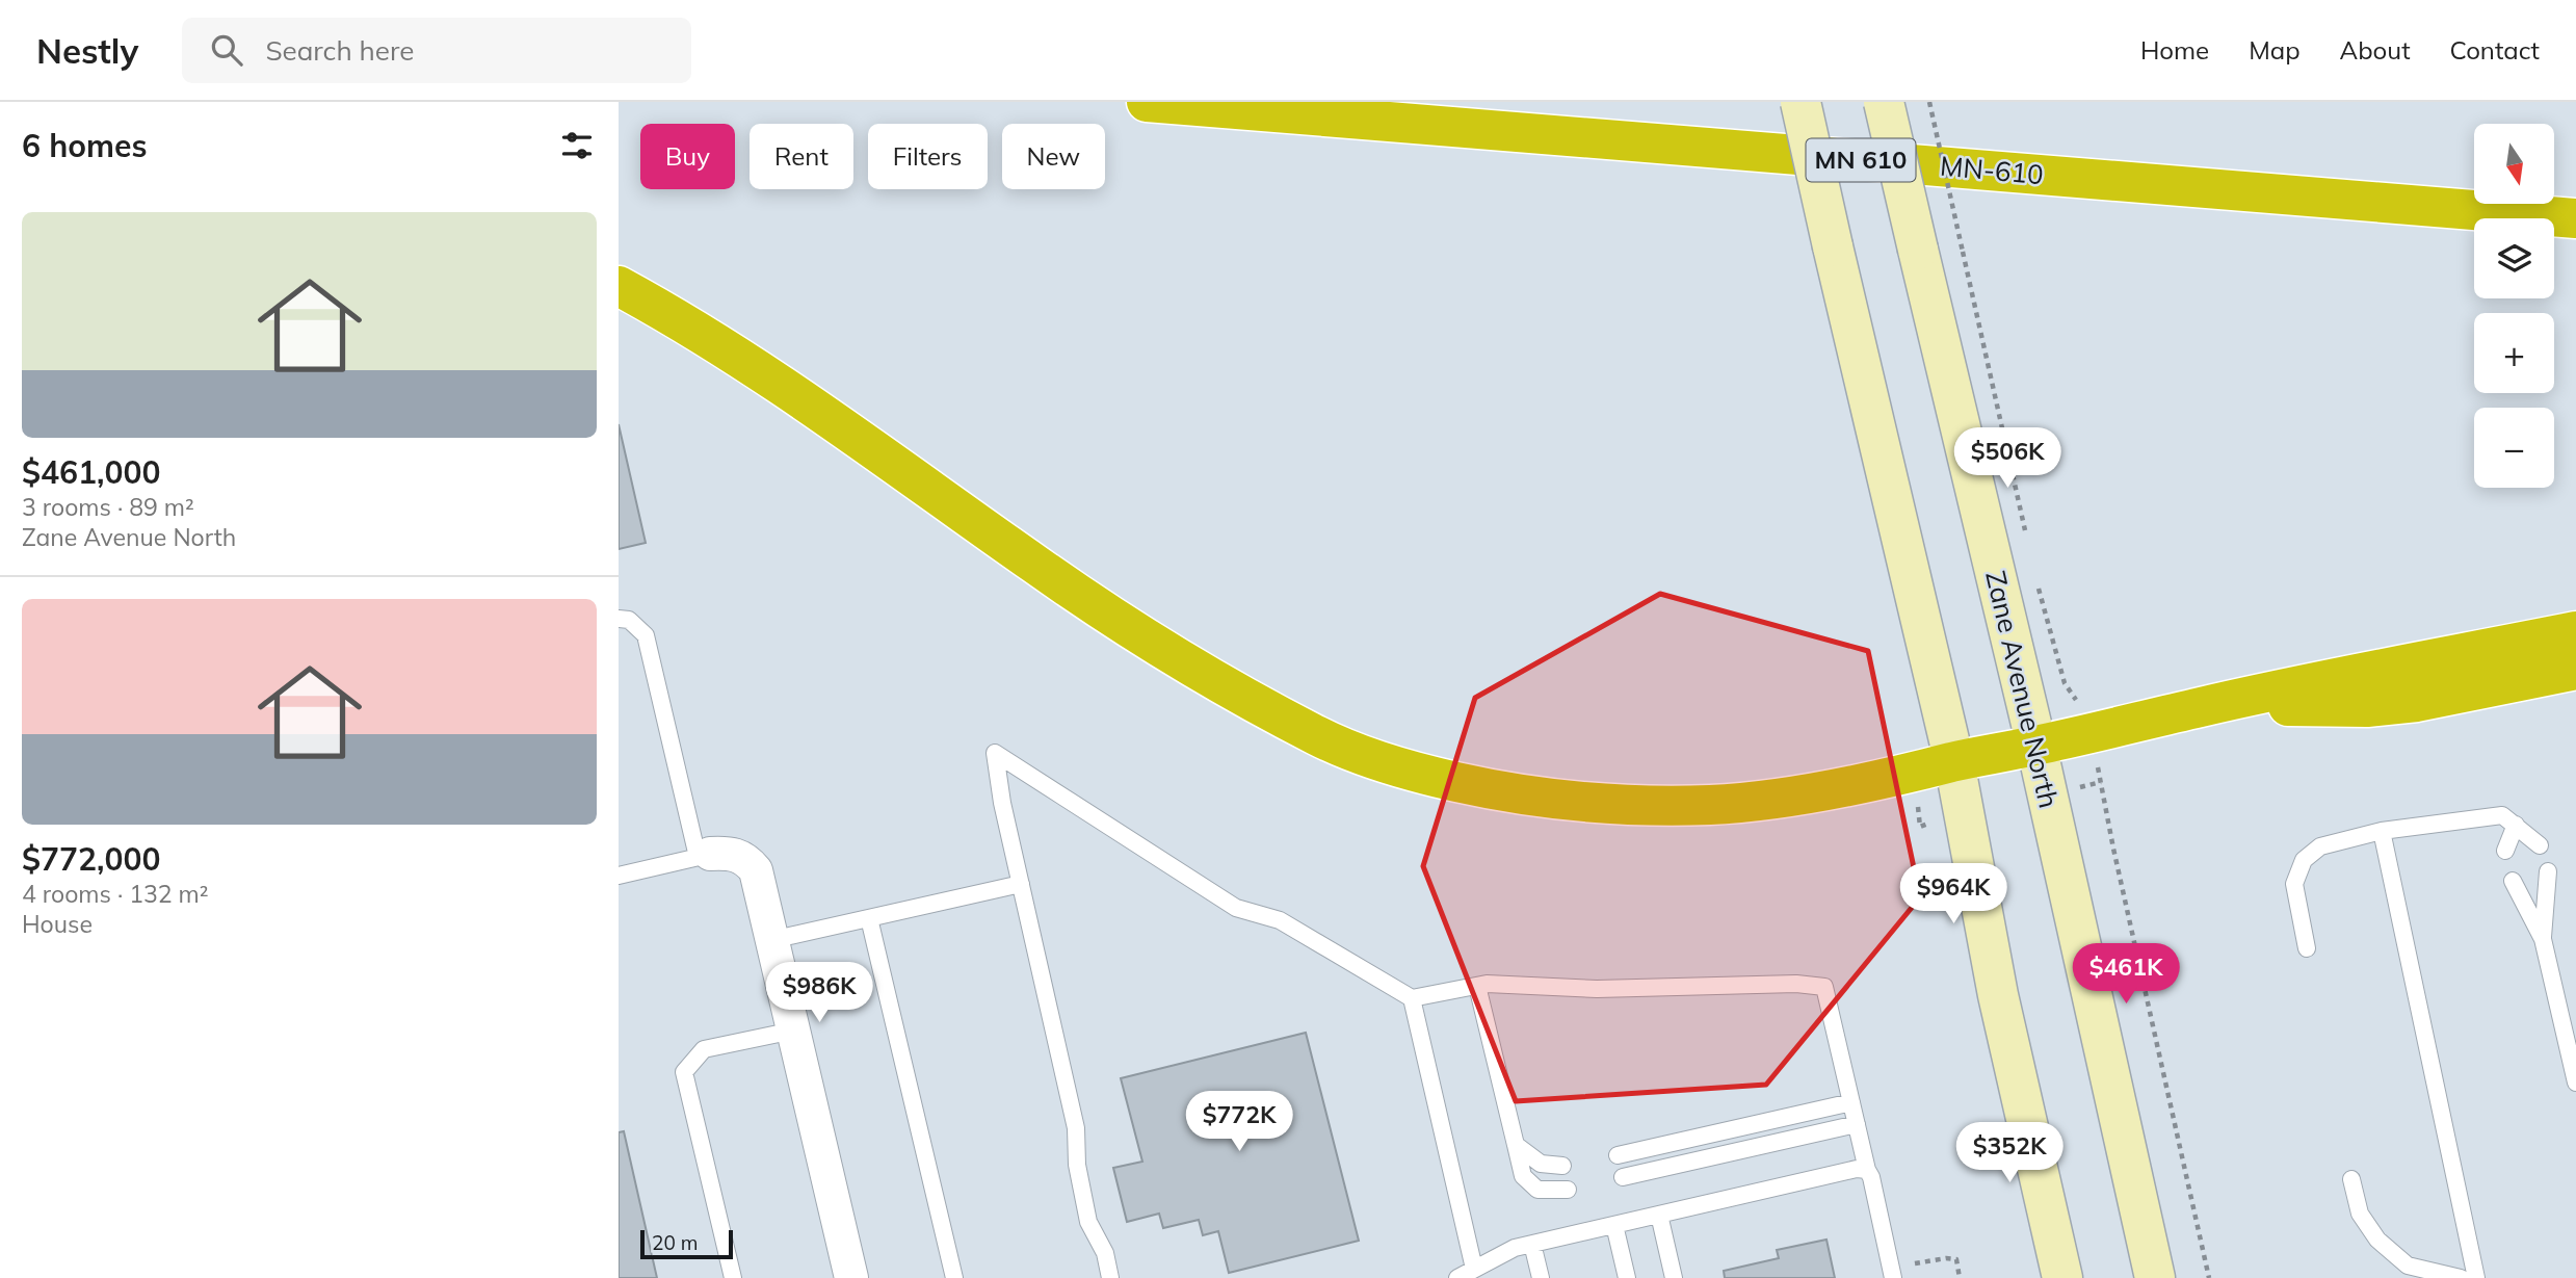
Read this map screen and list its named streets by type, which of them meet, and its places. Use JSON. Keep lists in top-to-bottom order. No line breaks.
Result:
{"streets":{"highway":["MN 610","MN-610"],"main road":["Zane Avenue North"]},"scale_bar":"20 m","north":"bottom","page":{"header":"Nestly","search":"Search here","nav":["Home","Map","About","Contact"],"heading":"6 homes","map_buttons":["+","−"],"chip":["Buy","Rent","Filters","New"],"list":[{"name":"$461,000","note":"3 rooms · 89 m² · Zane Avenue North"},{"name":"$772,000","note":"4 rooms · 132 m² · House"}],"price":["$506K","$964K","$461K","$986K","$772K","$352K"],"scale":"20 m"}}
